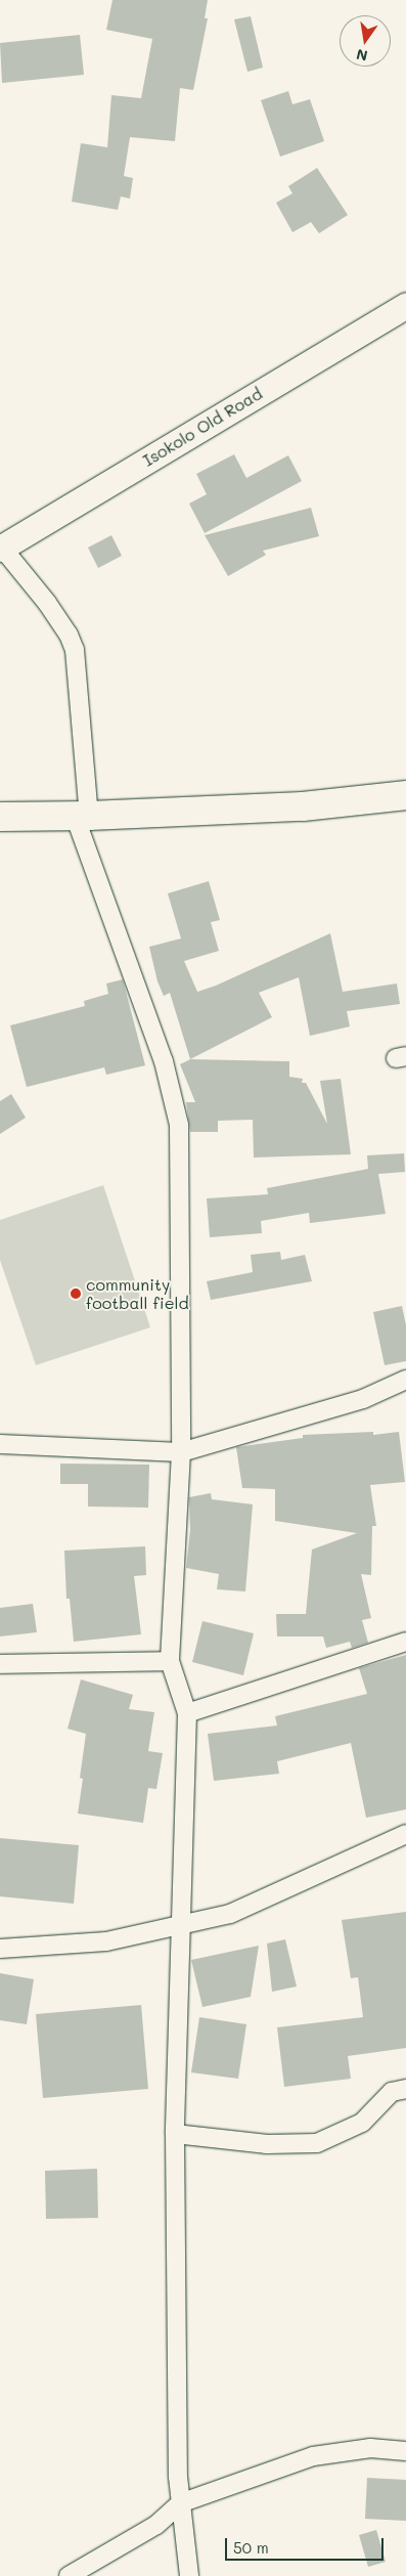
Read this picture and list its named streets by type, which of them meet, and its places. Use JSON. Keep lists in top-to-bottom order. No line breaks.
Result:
{"streets":{"street":["Isokolo Old Road"]},"places":["community football field"],"scale_bar":"50 m","north":"bottom"}
